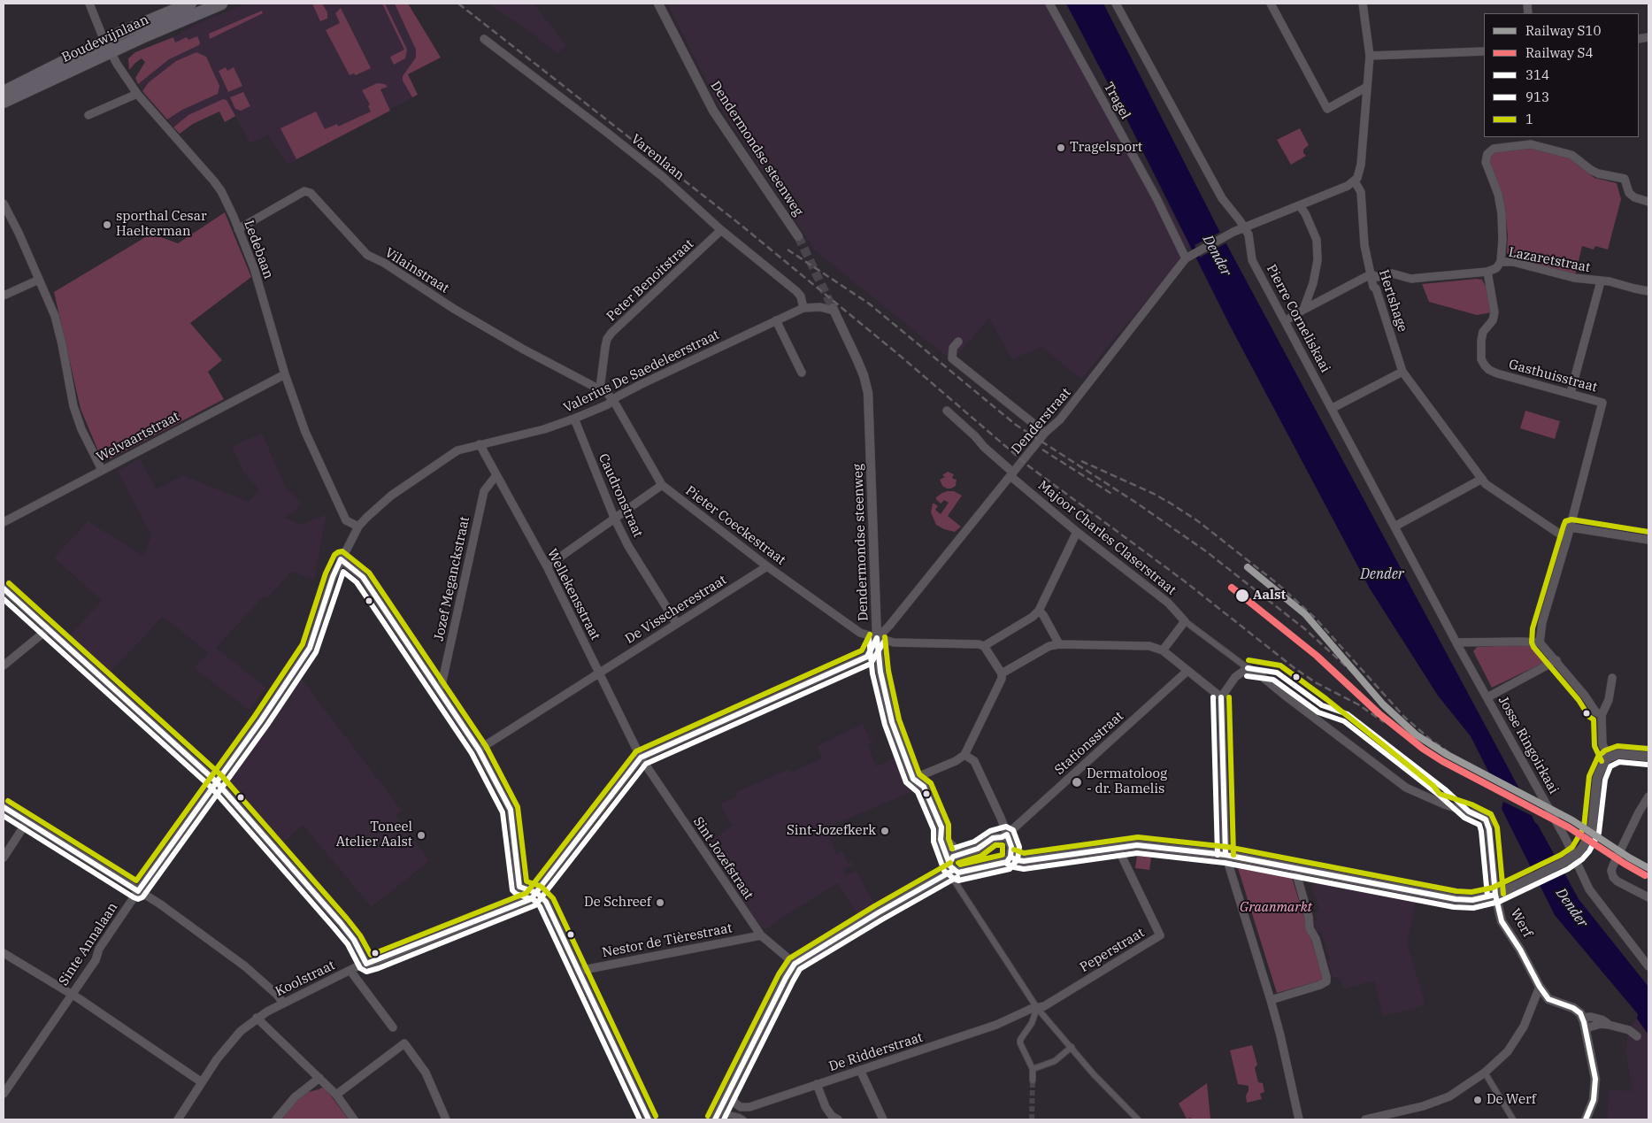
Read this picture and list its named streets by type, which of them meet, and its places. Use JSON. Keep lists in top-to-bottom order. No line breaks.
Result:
{"streets":{"main road":["Boudewijnlaan"],"street":["Tragel","Dendermondse steenweg","Varenlaan","Ledebaan","Lazaretstraat","Vilainstraat","Peter Benoitstraat","Hertshage","Pierre Corneliskaai","Valerius De Saedeleerstraat","Gasthuisstraat","Denderstraat","Welvaartstraat","Caudronstraat","Pieter Coeckestraat","Majoor Charles Claserstraat","Jozef Meganckstraat","Wellekensstraat","De Visscherestraat","Stationsstraat","Josse Ringoirkaai","Sint Jozefstraat","Werf","Nestor de Tièrestraat","Sinte Annalaan","Peperstraat","Koolstraat","De Ridderstraat"]},"crossings":[["Boudewijnlaan","Ledebaan"],["Tragel","Denderstraat"],["Dendermondse steenweg","Valerius De Saedeleerstraat"],["Dendermondse steenweg","Denderstraat"],["Dendermondse steenweg","Pieter Coeckestraat"],["Varenlaan","Peter Benoitstraat"],["Varenlaan","Valerius De Saedeleerstraat"],["Ledebaan","Vilainstraat"],["Ledebaan","Valerius De Saedeleerstraat"],["Ledebaan","Welvaartstraat"],["Lazaretstraat","Gasthuisstraat"],["Vilainstraat","Peter Benoitstraat"],["Hertshage","Gasthuisstraat"],["Hertshage","Denderstraat"],["Pierre Corneliskaai","Denderstraat"],["Pierre Corneliskaai","Josse Ringoirkaai"],["Valerius De Saedeleerstraat","Caudronstraat"],["Valerius De Saedeleerstraat","Pieter Coeckestraat"],["Valerius De Saedeleerstraat","Wellekensstraat"],["Valerius De Saedeleerstraat","Sinte Annalaan"],["Denderstraat","Pieter Coeckestraat"],["Denderstraat","Majoor Charles Claserstraat"],["Denderstraat","Wellekensstraat"],["Denderstraat","Sint Jozefstraat"],["Denderstraat","Koolstraat"],["Caudronstraat","De Visscherestraat"],["Pieter Coeckestraat","De Visscherestraat"],["Jozef Meganckstraat","Wellekensstraat"],["Wellekensstraat","De Visscherestraat"],["Wellekensstraat","Sint Jozefstraat"],["Wellekensstraat","Koolstraat"],["Sint Jozefstraat","Nestor de Tièrestraat"],["Sint Jozefstraat","Koolstraat"],["Peperstraat","De Ridderstraat"]],"water":["Dender"],"parks":["Graanmarkt"],"places":["Tragelsport","sporthal Cesar Haelterman","Aalst","Dermatoloog - dr. Bamelis","Sint-Jozefkerk","Toneel Atelier Aalst","De Schreef","De Werf"],"lines":["transit line 1","transit line 314","rail line S10","transit line 913","rail line S4"],"legend":["Railway S10","Railway S4","314","913","1"]}
